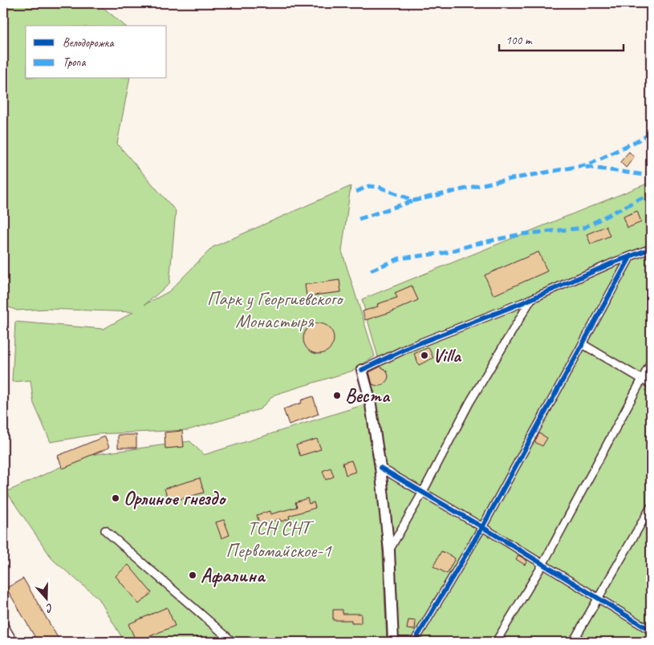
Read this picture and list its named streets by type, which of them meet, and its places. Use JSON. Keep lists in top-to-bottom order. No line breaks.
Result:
{"parks":["Парк у Георгиевского Монастыря","ТСН СНТ Первомайское-1"],"places":["Villa","Веста","Орлиное гнездо","Афалина"],"legend":["Велодорожка","Тропа"],"scale_bar":"100 m","north":"bottom"}
